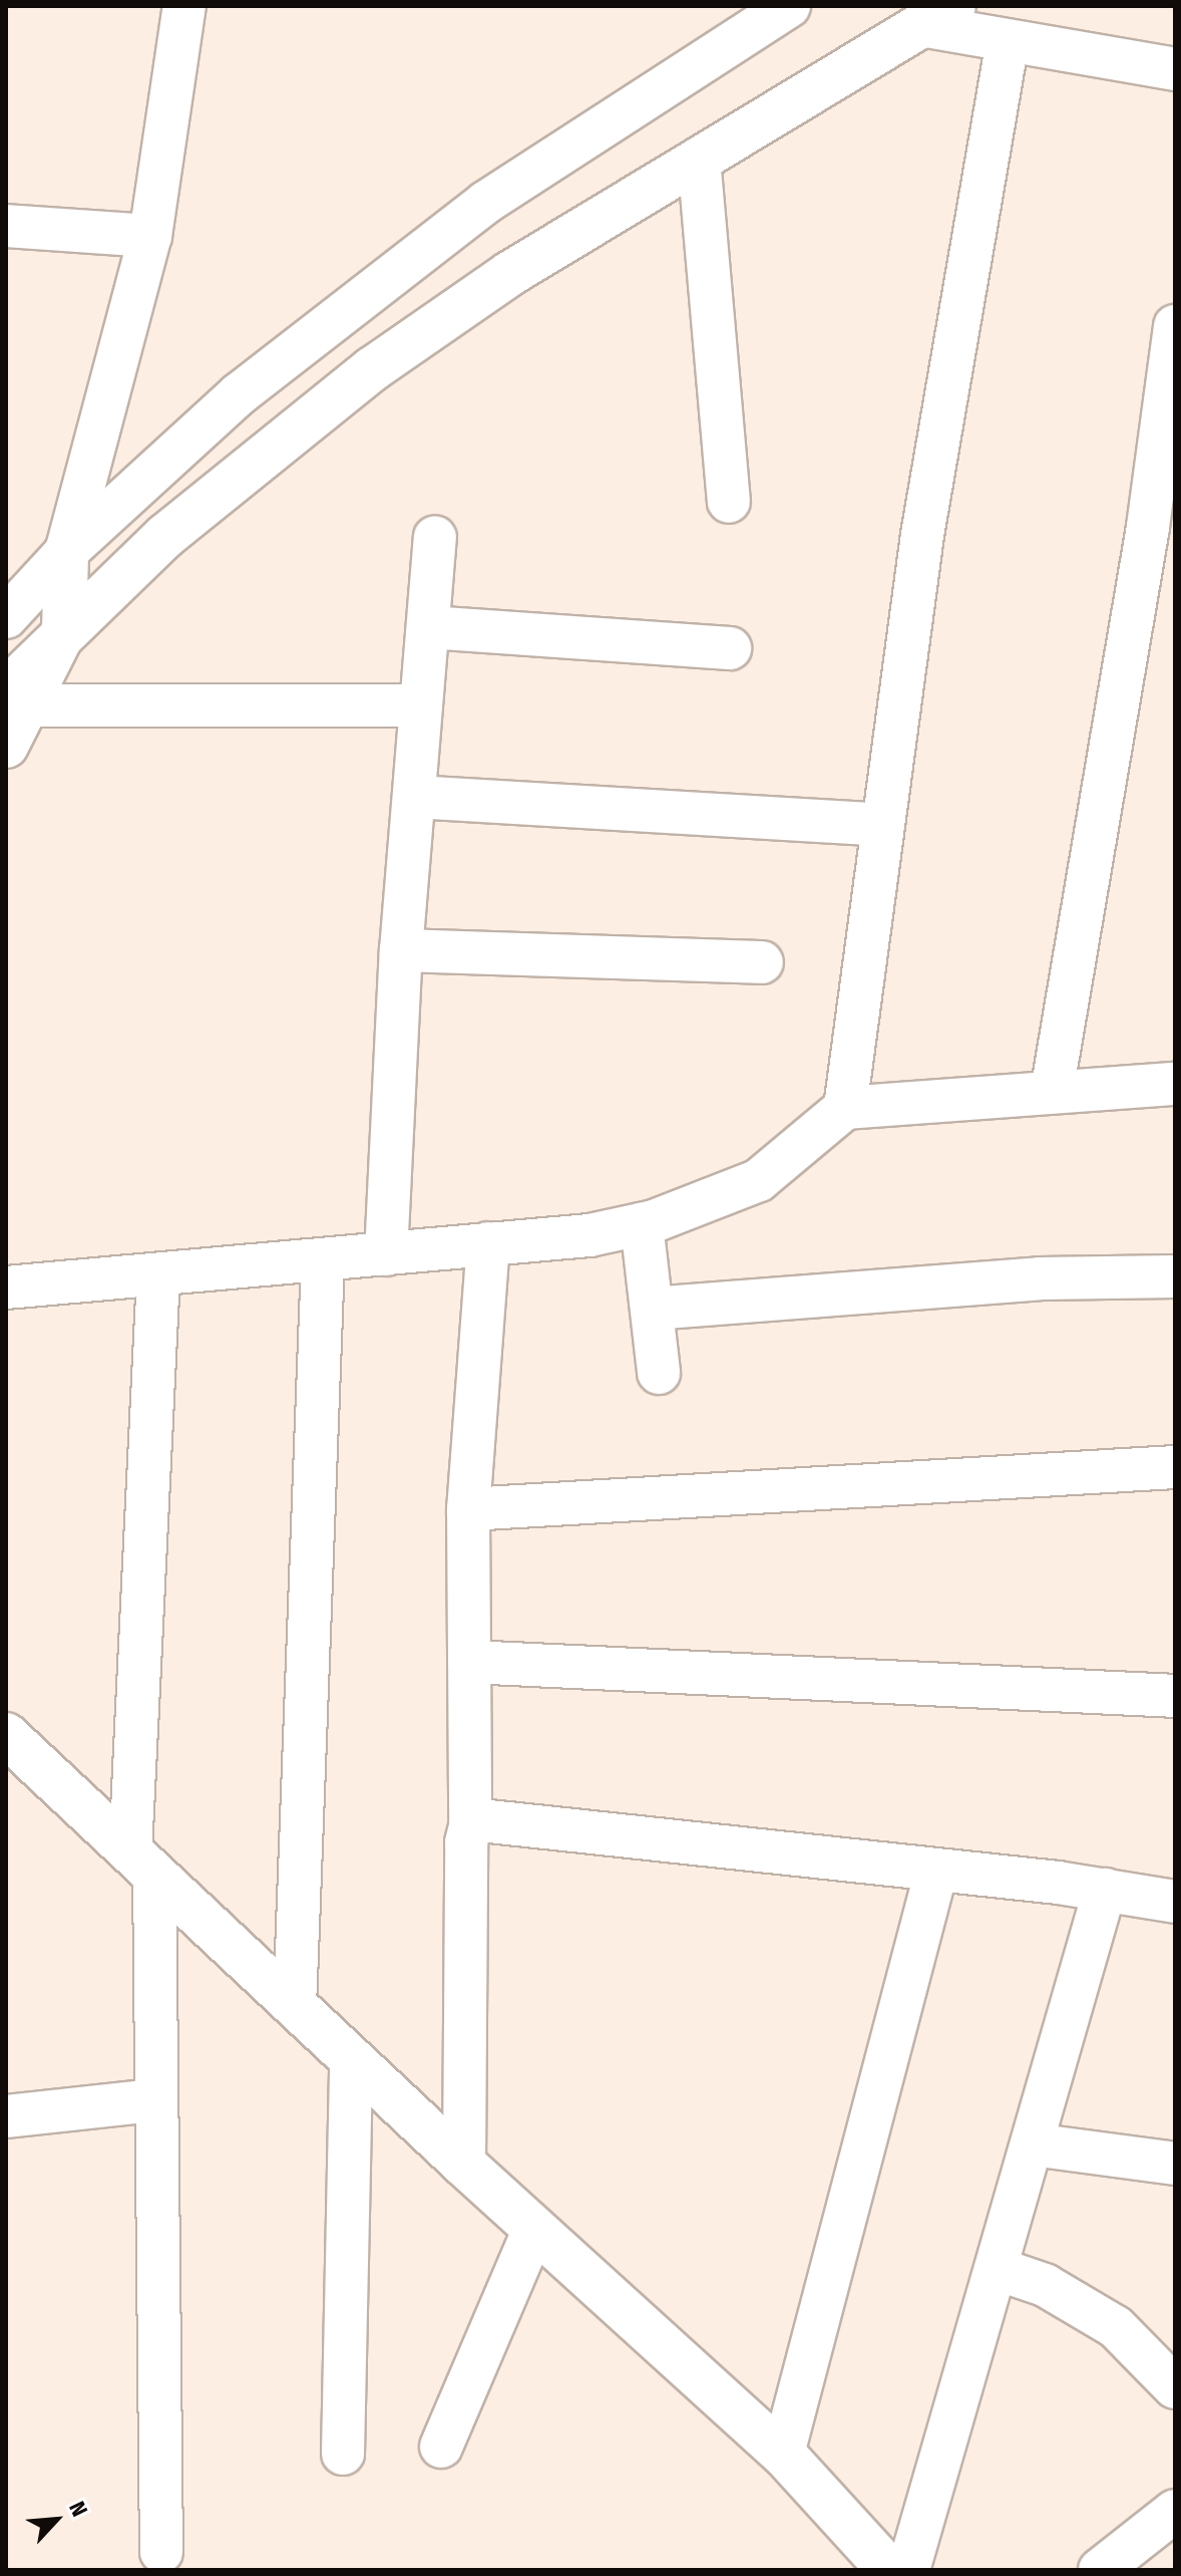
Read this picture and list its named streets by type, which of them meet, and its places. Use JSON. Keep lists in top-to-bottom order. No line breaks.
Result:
{"north":"top right"}
